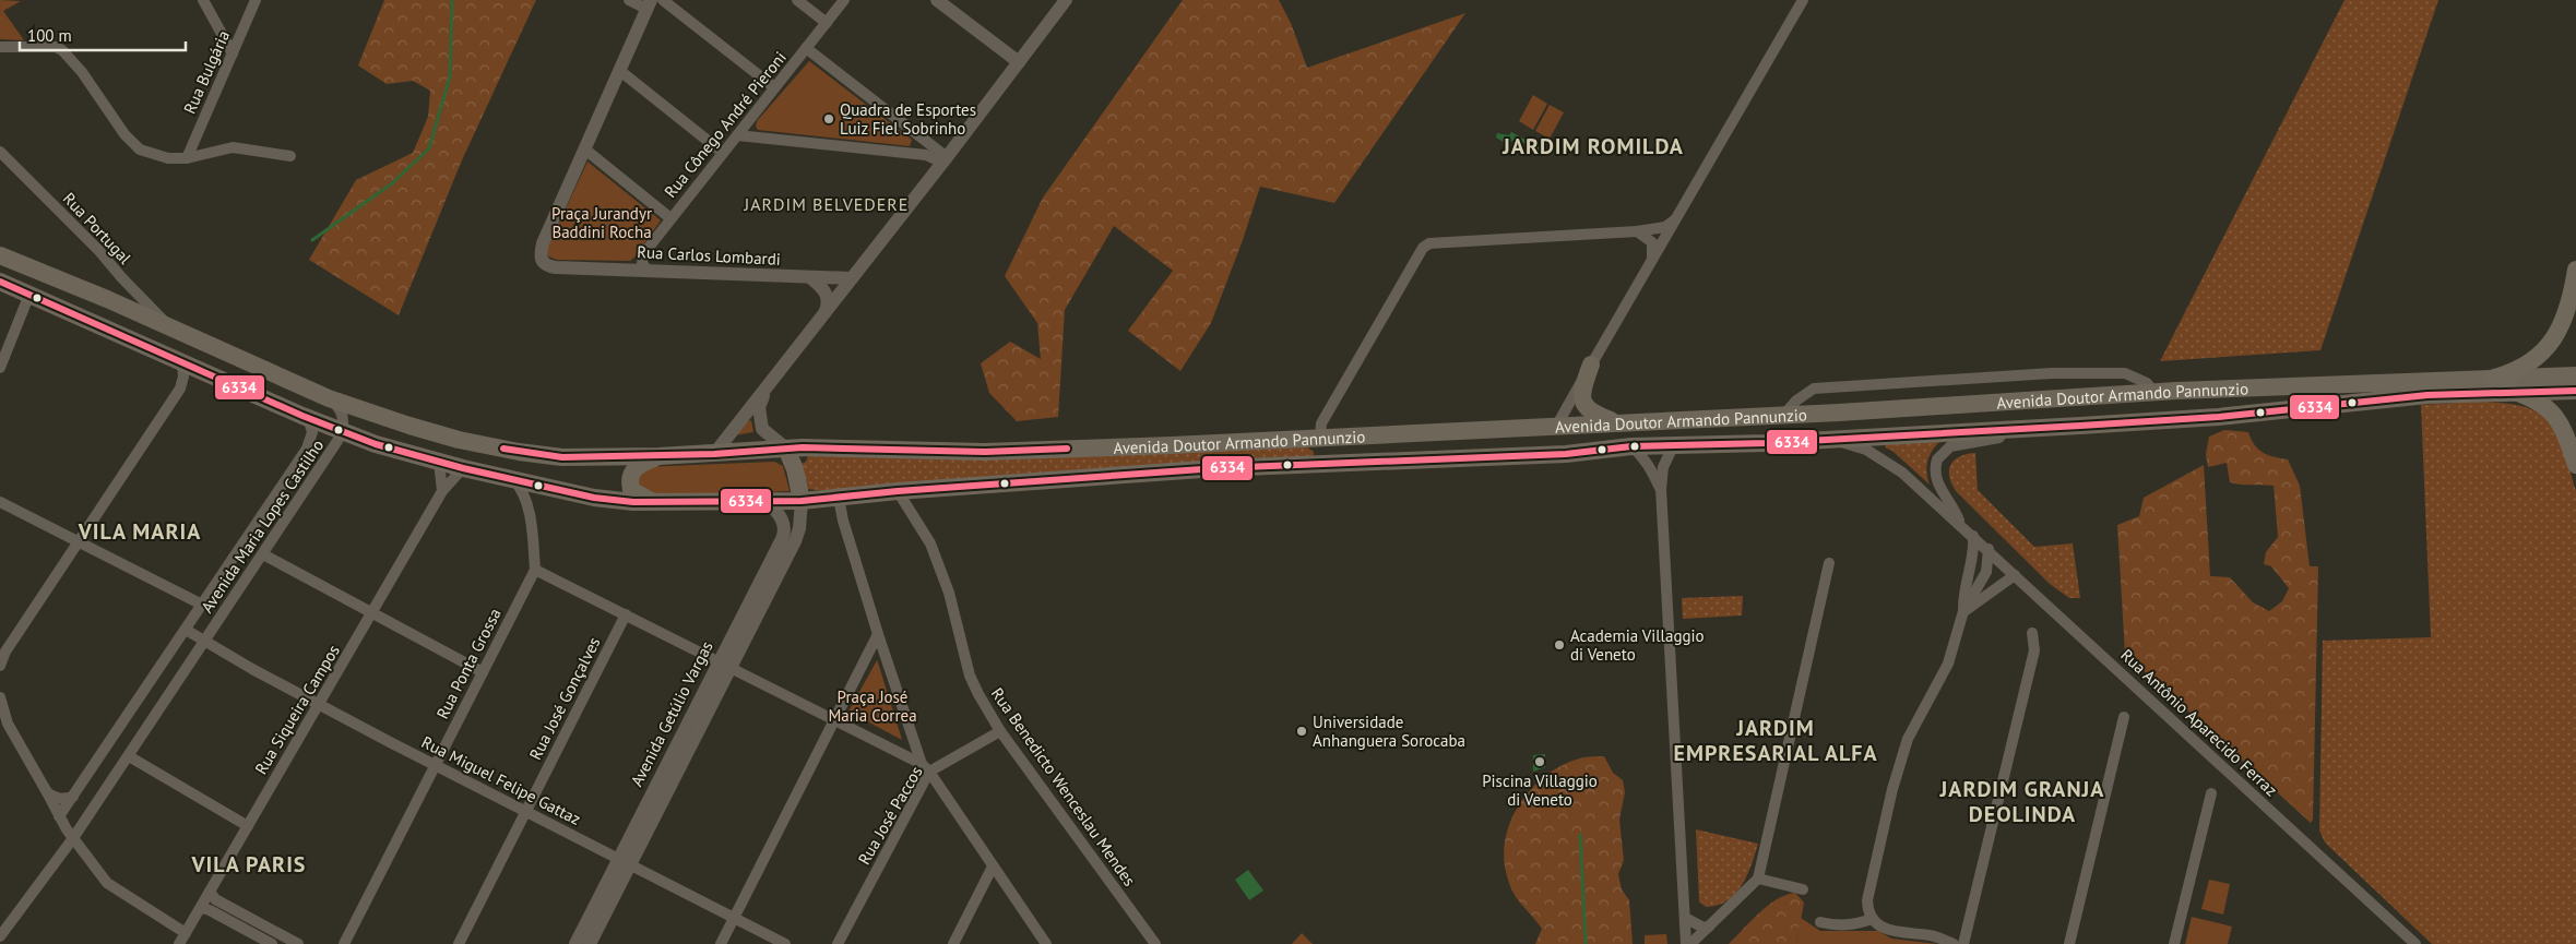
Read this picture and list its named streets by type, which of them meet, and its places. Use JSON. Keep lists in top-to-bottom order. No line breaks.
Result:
{"streets":{"main road":["Avenida Doutor Armando Pannunzio"],"street":["Rua Bulgária","Rua Cônego André Pieroni","Rua Portugal","Rua Carlos Lombardi","Avenida Maria Lopes Castilho","Rua Ponta Grossa","Rua José Gonçalves","Rua Siqueira Campos","Avenida Getúlio Vargas","Rua Antônio Aparecido Ferraz","Rua Miguel Felipe Gattaz","Rua Benedicto Wenceslau Mendes","Rua José Paccos"]},"crossings":[["Rua Cônego André Pieroni","Rua Carlos Lombardi"],["Rua Portugal","Avenida Doutor Armando Pannunzio"],["Avenida Doutor Armando Pannunzio","Avenida Maria Lopes Castilho"],["Avenida Doutor Armando Pannunzio","Rua Siqueira Campos"],["Avenida Doutor Armando Pannunzio","Avenida Getúlio Vargas"],["Avenida Doutor Armando Pannunzio","Rua Antônio Aparecido Ferraz"],["Avenida Doutor Armando Pannunzio","Rua Benedicto Wenceslau Mendes"],["Avenida Maria Lopes Castilho","Rua Miguel Felipe Gattaz"],["Rua Ponta Grossa","Rua Miguel Felipe Gattaz"],["Rua José Gonçalves","Rua Miguel Felipe Gattaz"],["Rua Siqueira Campos","Rua Miguel Felipe Gattaz"],["Avenida Getúlio Vargas","Rua Miguel Felipe Gattaz"],["Rua Benedicto Wenceslau Mendes","Rua José Paccos"]],"districts":["JARDIM ROMILDA","JARDIM BELVEDERE","VILA MARIA","JARDIM EMPRESARIAL ALFA","JARDIM GRANJA DEOLINDA","VILA PARIS"],"parks":["Praça Jurandyr Baddini Rocha","Praça José Maria Correa"],"places":["Quadra de Esportes Luiz Fiel Sobrinho","Academia Villaggio di Veneto","Universidade Anhanguera Sorocaba","Piscina Villaggio di Veneto"],"lines":["transit line 6334"],"scale_bar":"100 m"}
